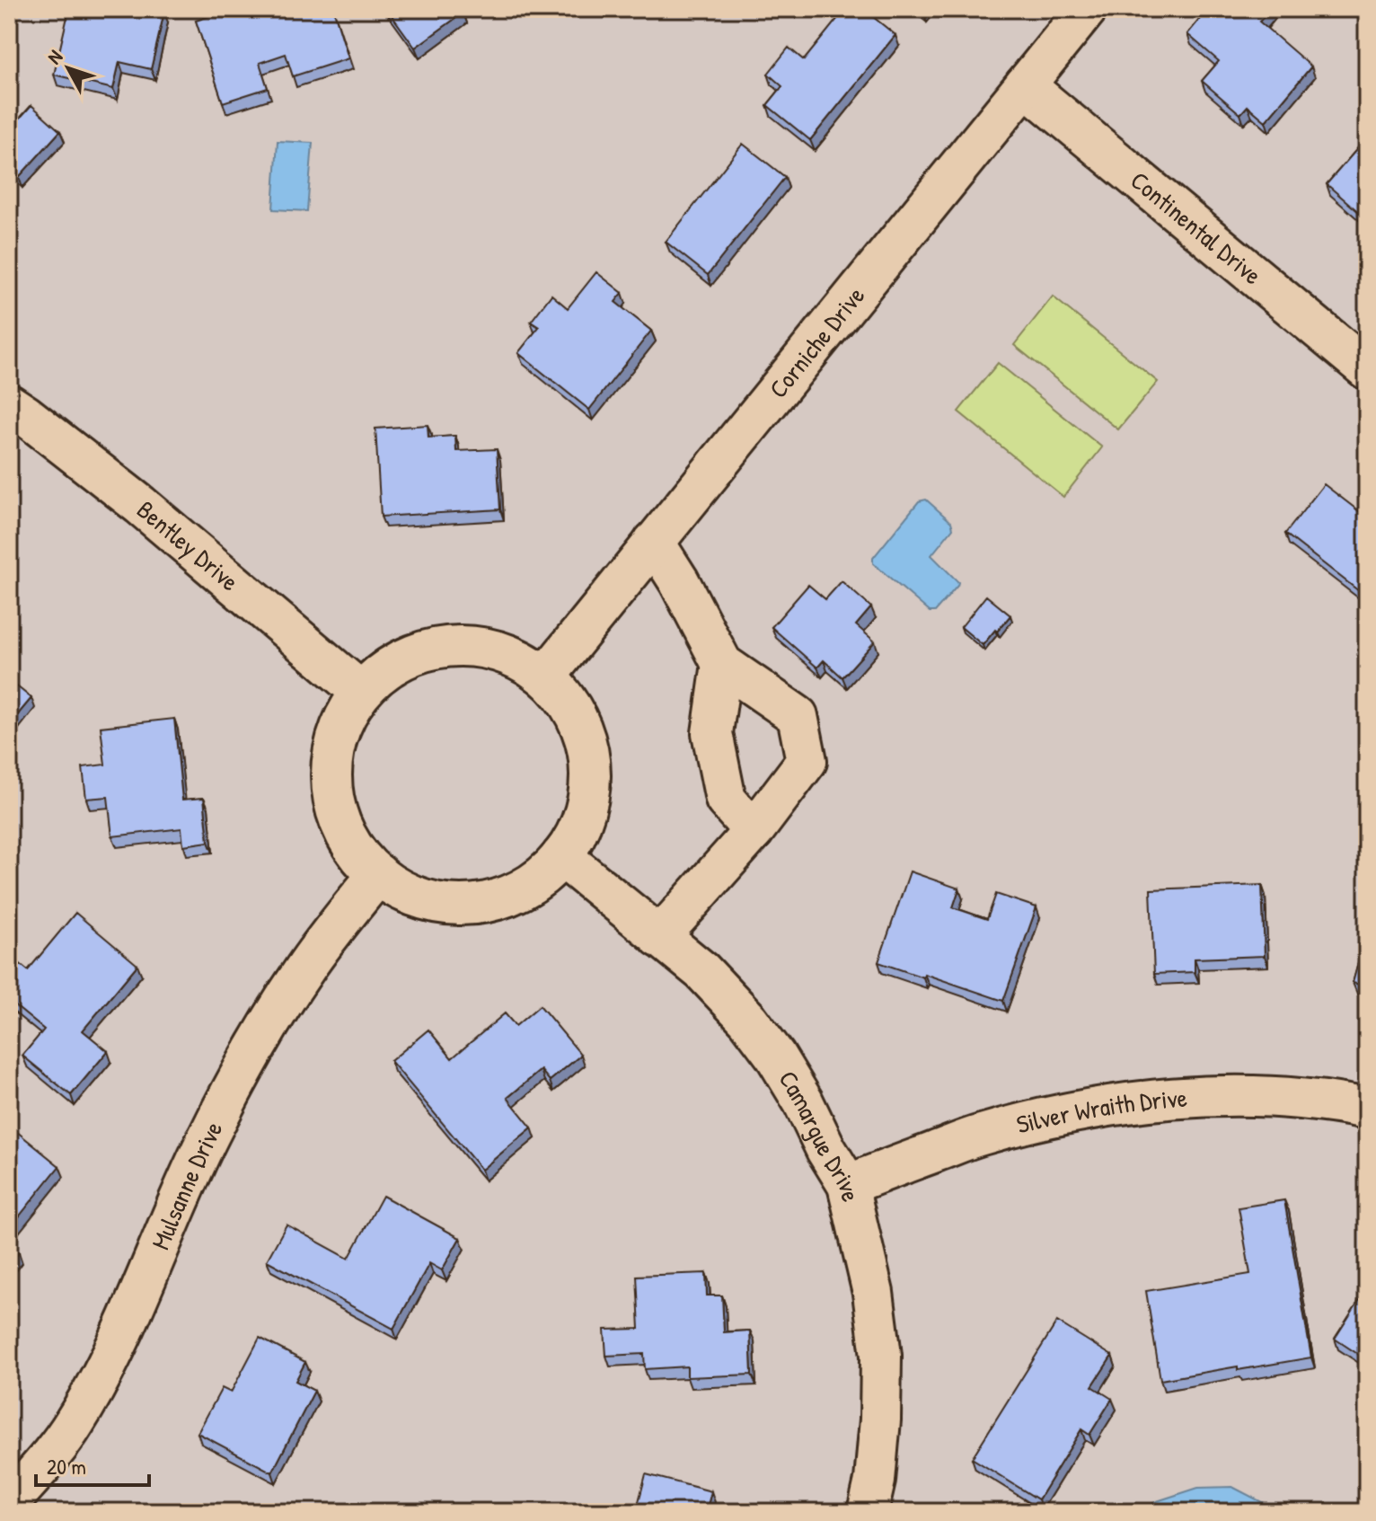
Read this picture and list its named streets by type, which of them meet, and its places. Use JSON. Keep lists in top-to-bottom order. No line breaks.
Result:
{"streets":{"street":["Continental Drive","Corniche Drive","Bentley Drive","Silver Wraith Drive","Camargue Drive","Mulsanne Drive"]},"crossings":[["Continental Drive","Corniche Drive"],["Silver Wraith Drive","Camargue Drive"]],"scale_bar":"20 m","north":"top left"}
